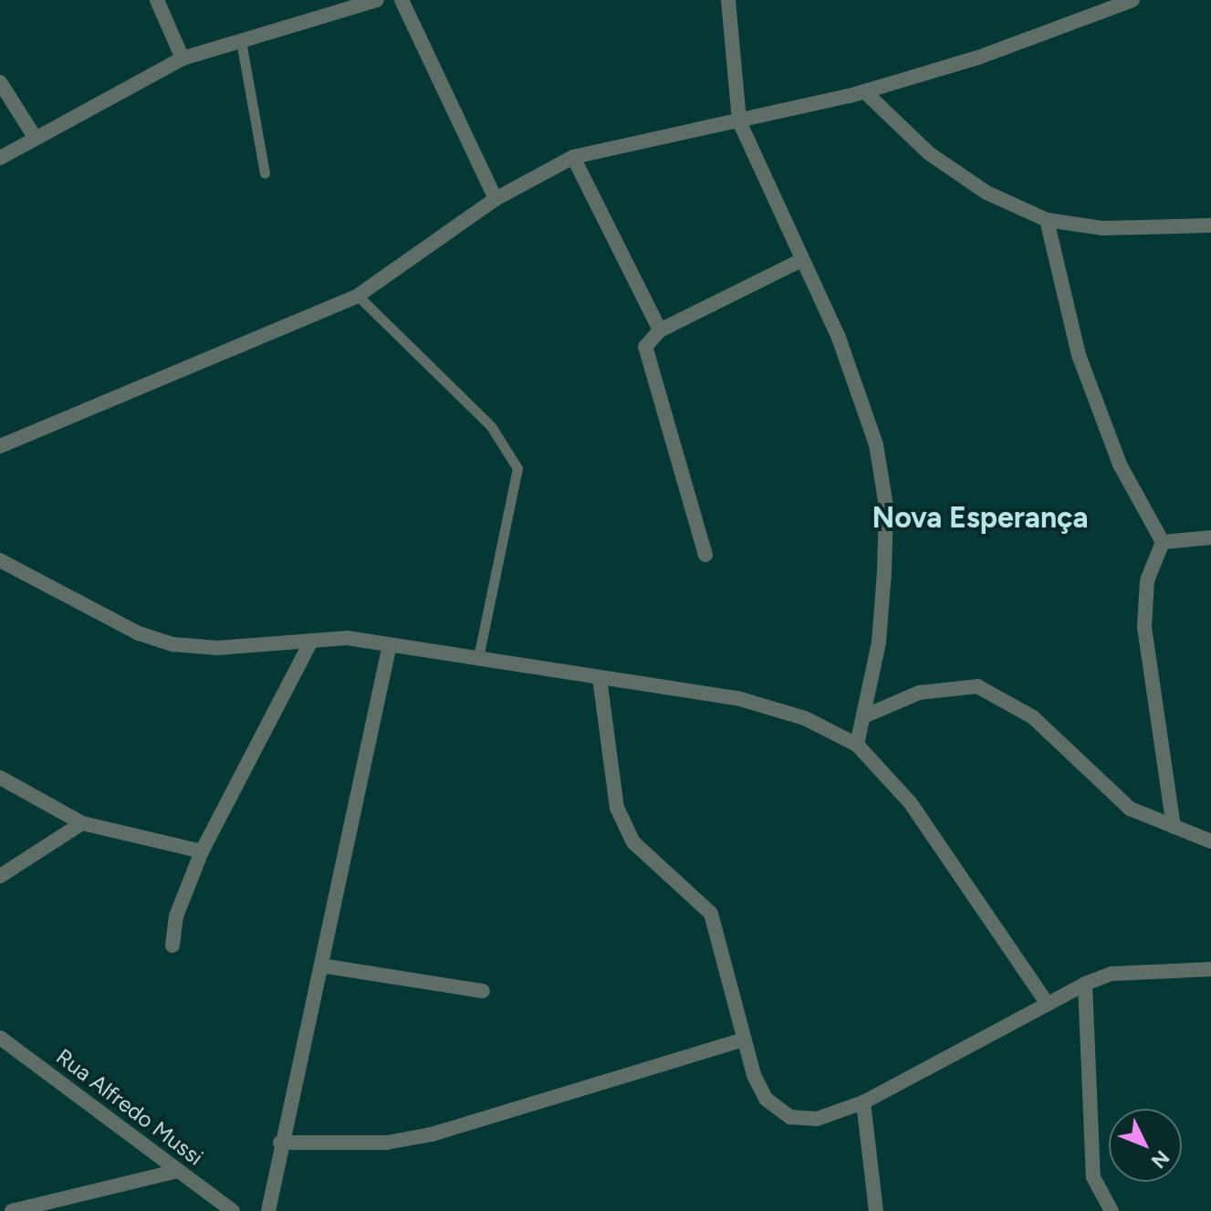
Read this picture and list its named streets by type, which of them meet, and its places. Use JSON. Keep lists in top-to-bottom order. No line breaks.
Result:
{"streets":{"street":["Rua Alfredo Mussi"]},"districts":["Nova Esperança"],"north":"bottom right"}
